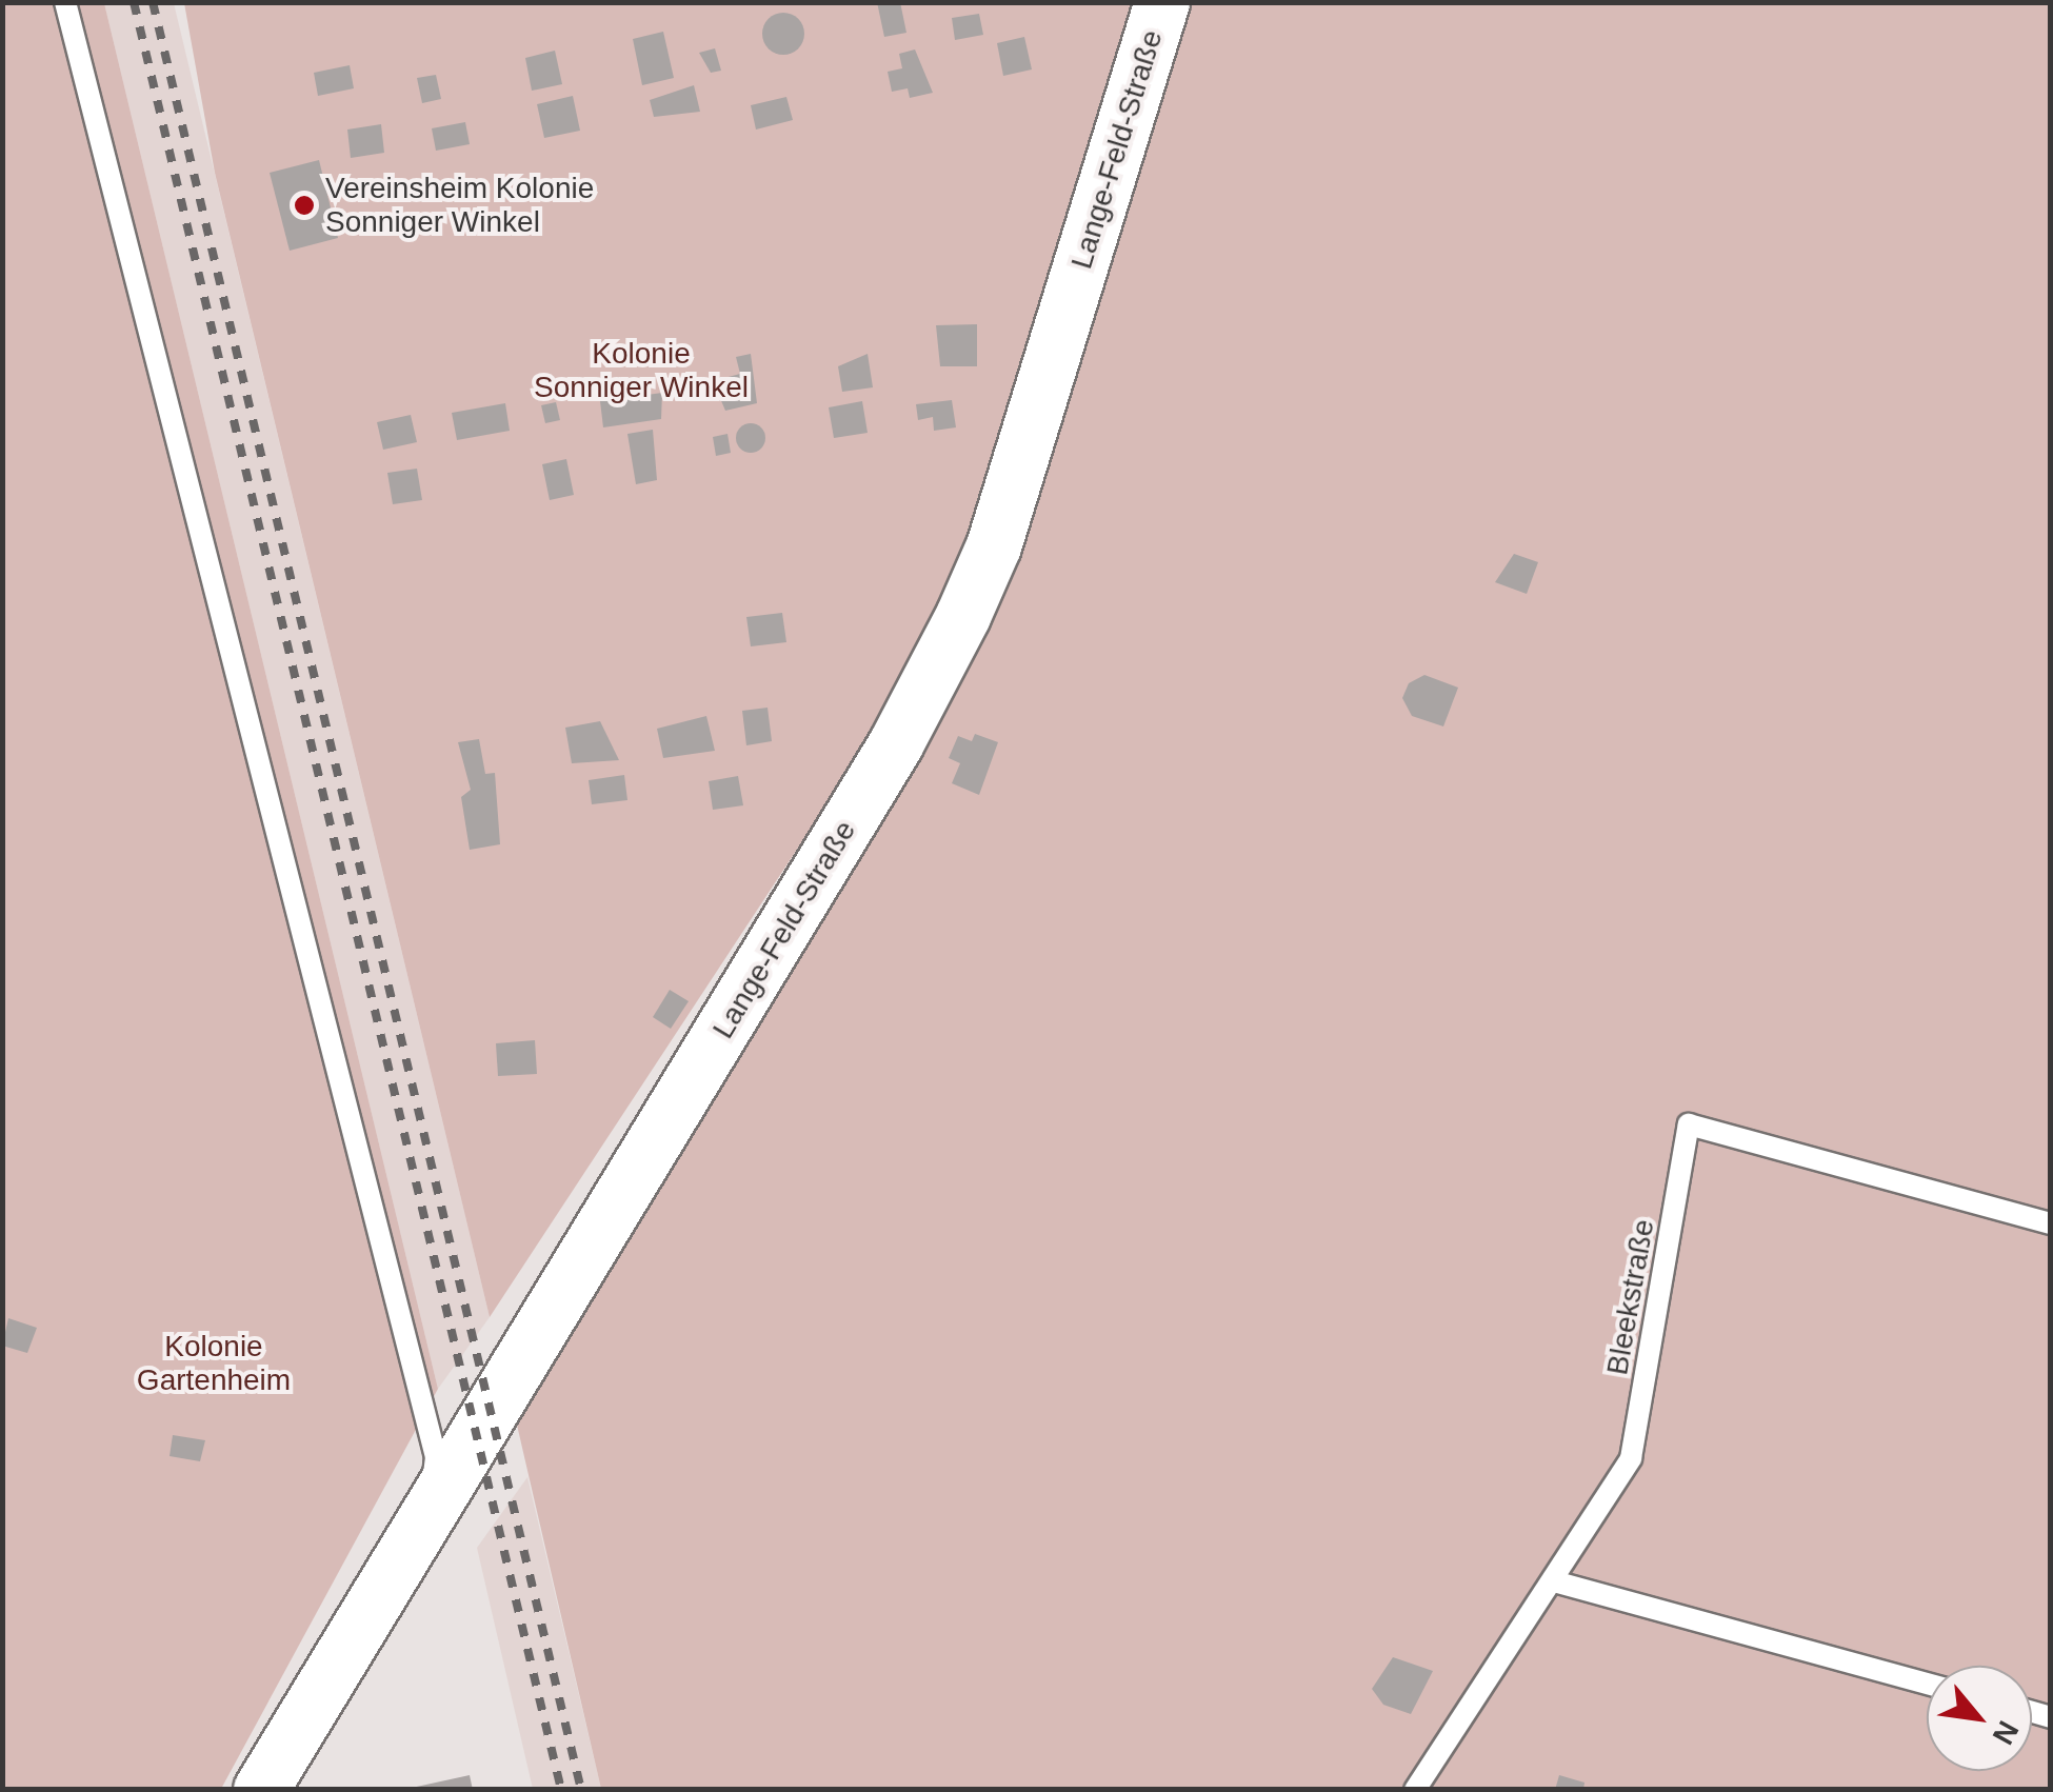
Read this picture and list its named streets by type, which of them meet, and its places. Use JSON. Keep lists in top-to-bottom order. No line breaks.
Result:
{"streets":{"street":["Lange-Feld-Straße"],"lane":["Bleekstraße"]},"parks":["Kolonie Sonniger Winkel","Kolonie Gartenheim"],"places":["Vereinsheim Kolonie Sonniger Winkel"],"north":"bottom right"}
